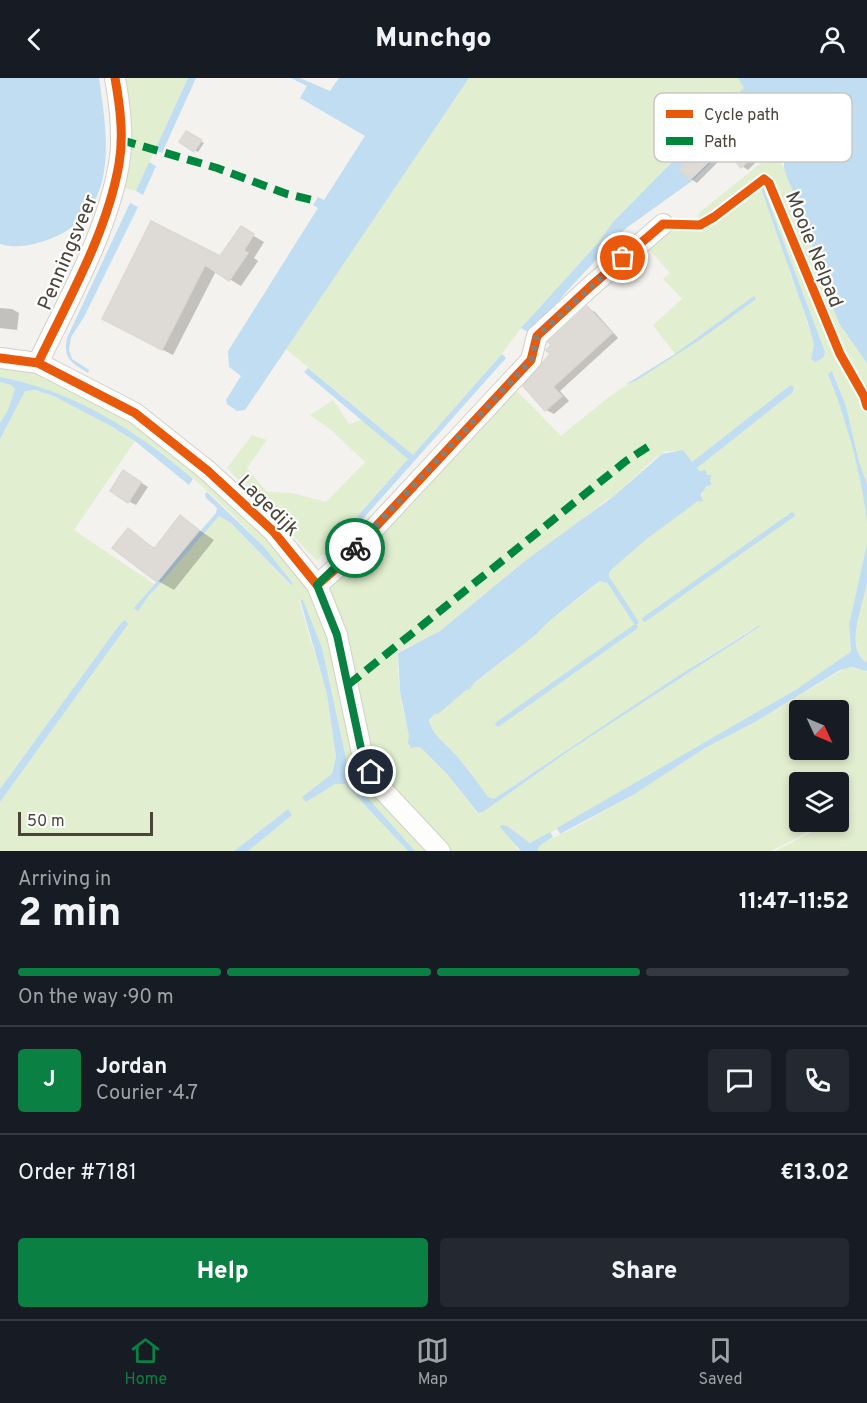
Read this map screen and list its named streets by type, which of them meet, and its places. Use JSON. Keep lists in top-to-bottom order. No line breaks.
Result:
{"streets":{"street":["Penningsveer","Lagedijk"],"cycle path":["Mooie Nelpad"]},"crossings":[["Penningsveer","Lagedijk"]],"legend":["Cycle path","Path"],"scale_bar":"50 m","north":"bottom right","page":{"header":"Munchgo","scale":"50 m","heading":["2 min","Arriving in","11:47–11:52"],"panel":["Jordan","Courier · 4.7","Order #7181","€13.02"],"bar":"On the way · 90 m","round":"J","buttons":["Help","Share"],"tabs":["Home","Map","Saved"]}}
